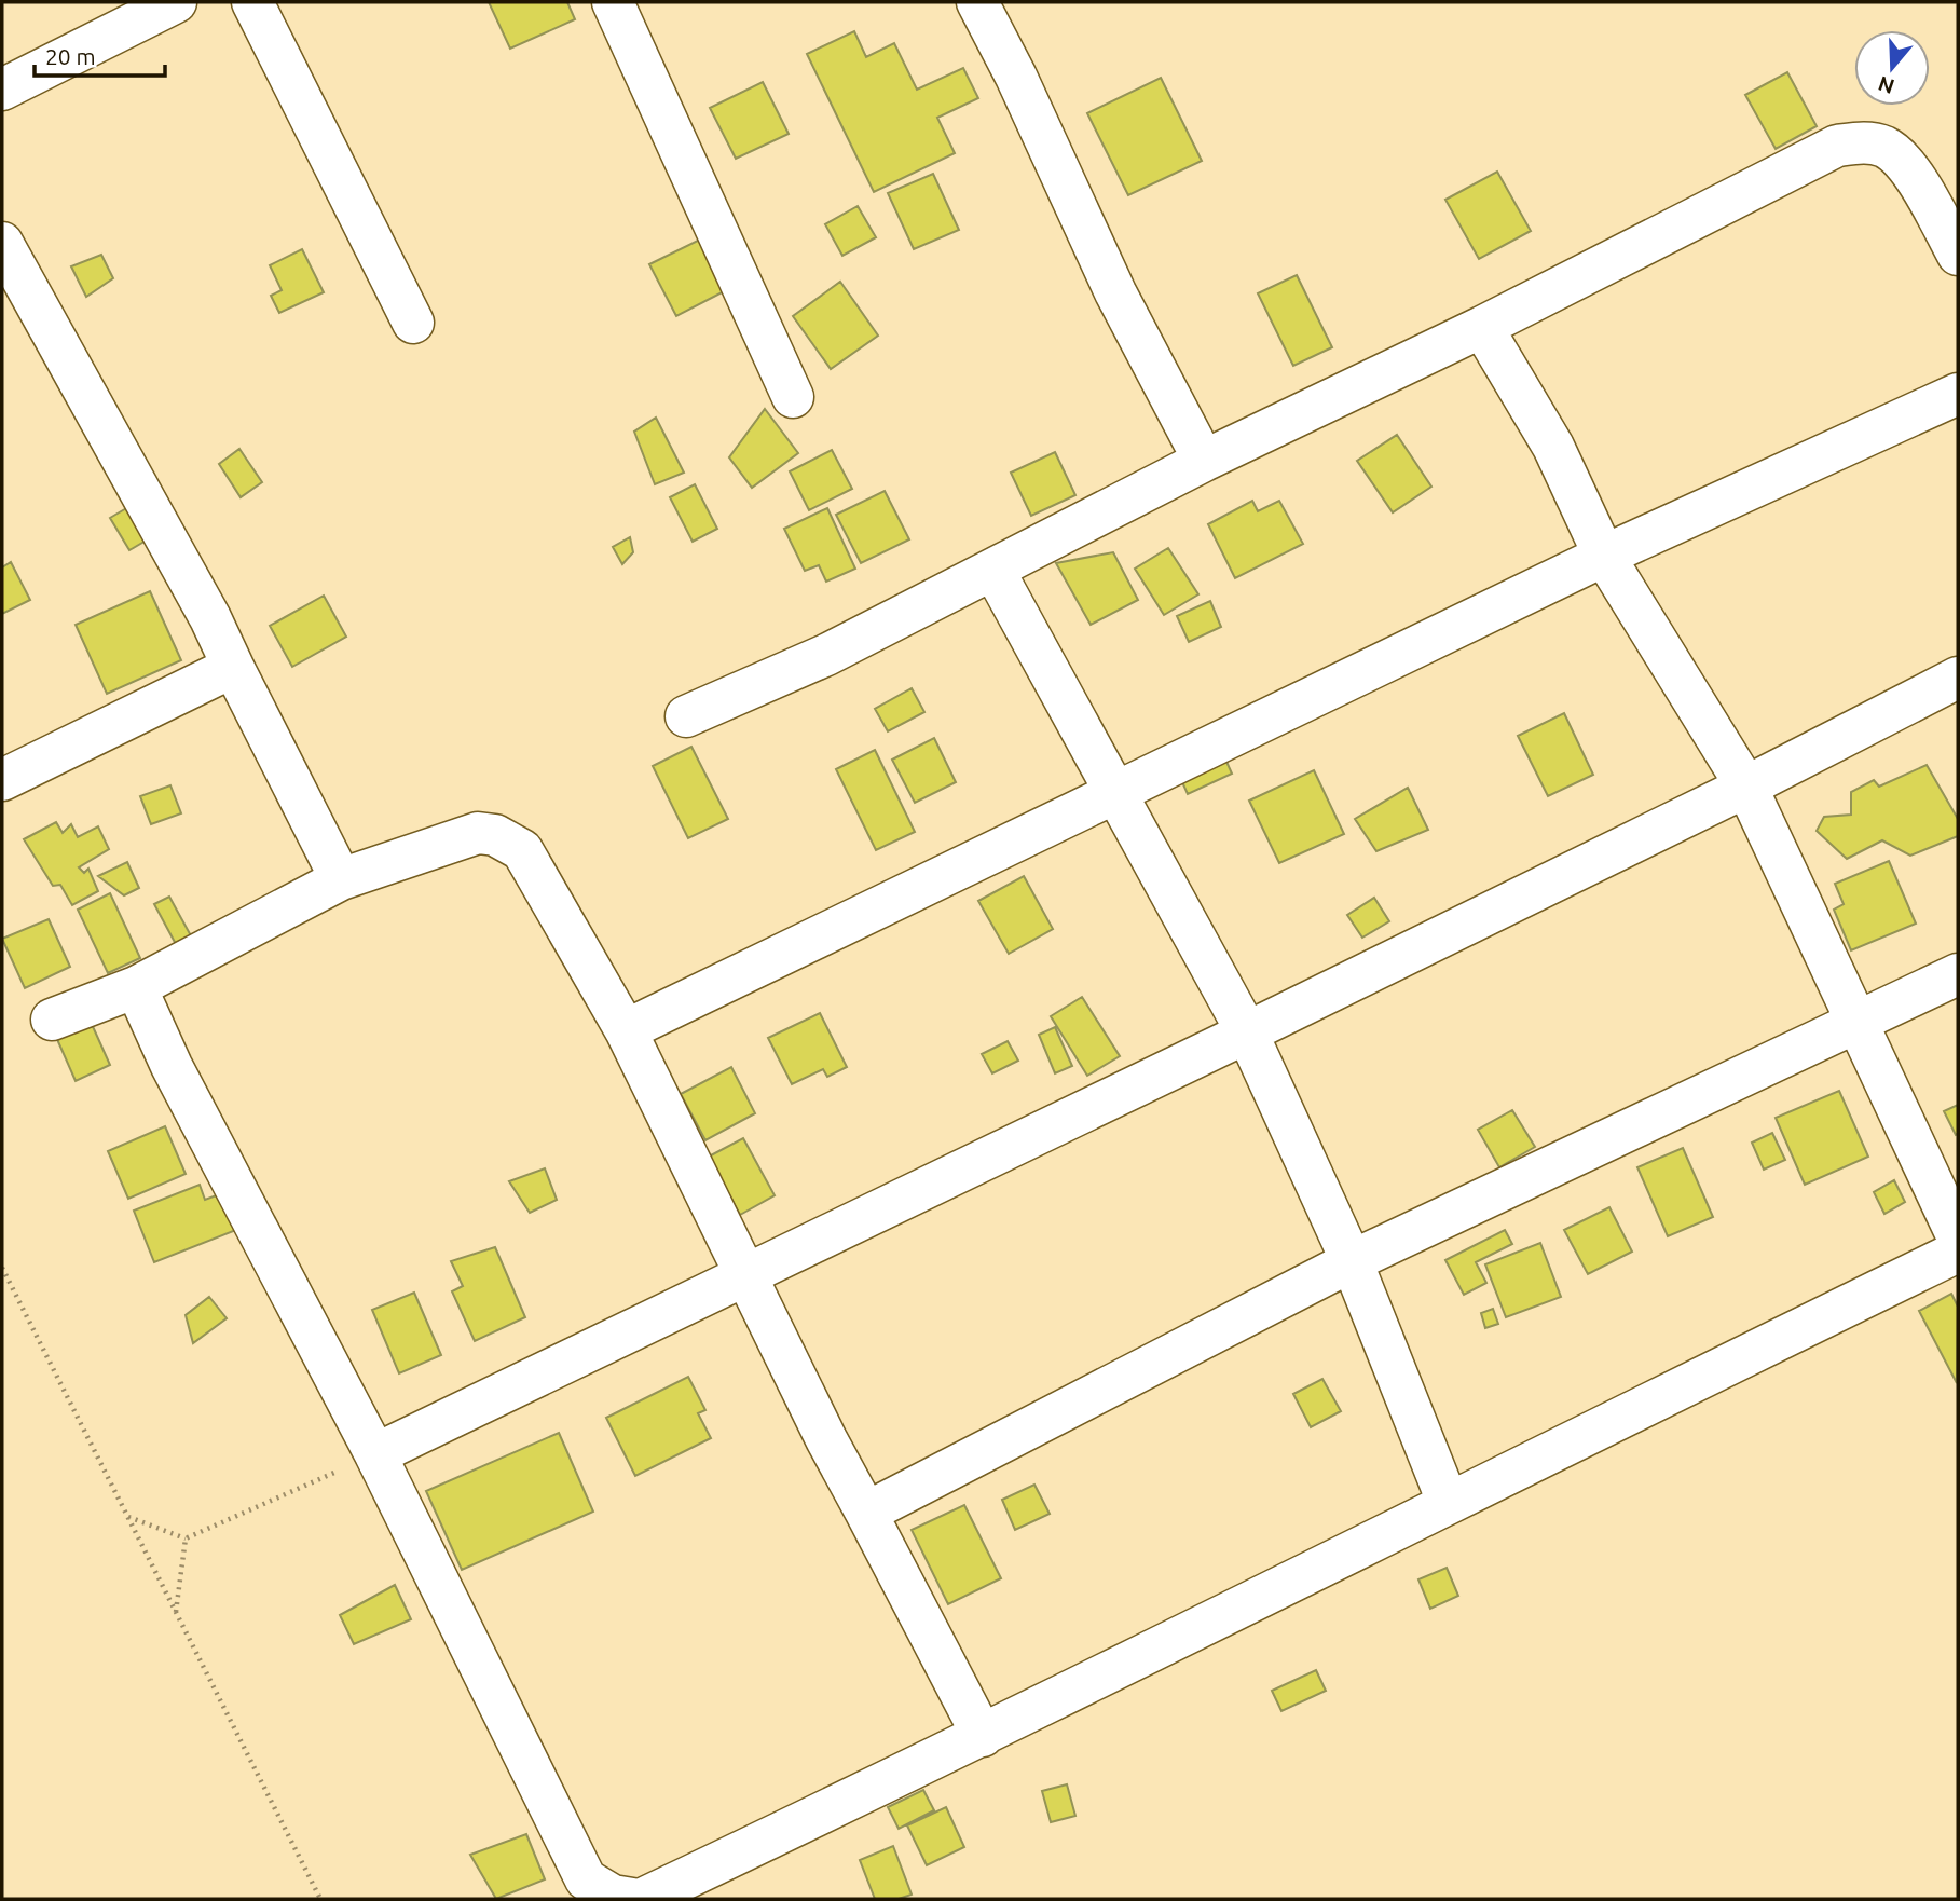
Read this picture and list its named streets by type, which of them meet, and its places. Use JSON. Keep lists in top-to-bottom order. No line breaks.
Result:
{"scale_bar":"20 m","north":"bottom"}
